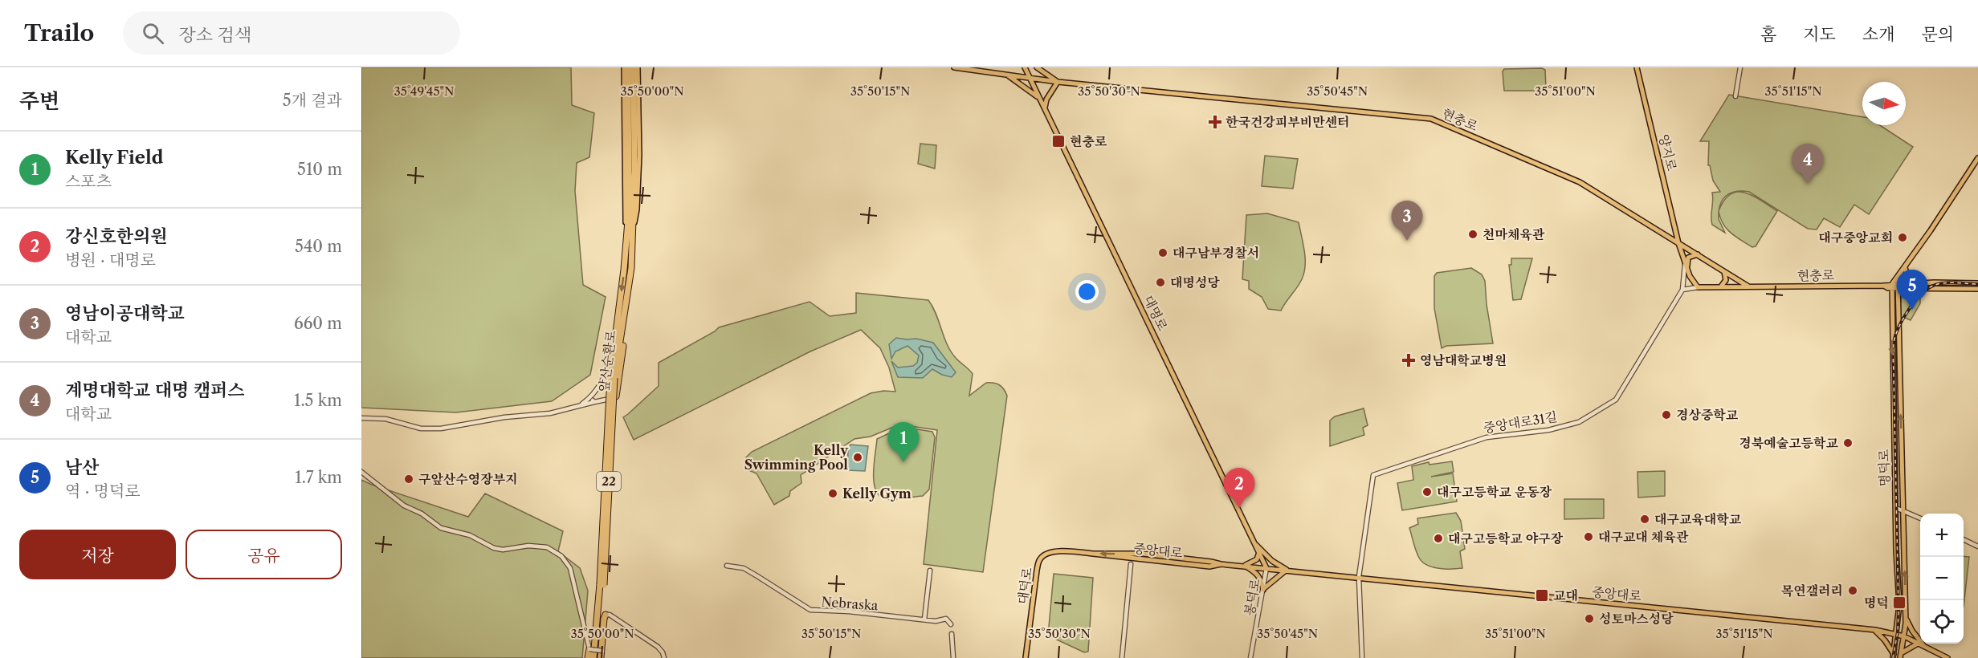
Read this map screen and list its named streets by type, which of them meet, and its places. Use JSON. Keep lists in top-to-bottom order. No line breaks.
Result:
{"streets":{"highway":["앞산순환로","22"],"main road":["현충로","양지로","대명로","중앙대로31길","명덕로","중앙대로","대덕로"],"street":["봉덕로","Nebraska"]},"crossings":[["현충로","양지로"],["현충로","대명로"],["현충로","중앙대로31길"],["현충로","명덕로"],["양지로","중앙대로31길"],["대명로","중앙대로"],["대명로","봉덕로"],["중앙대로31길","중앙대로"],["명덕로","중앙대로"],["중앙대로","대덕로"],["중앙대로","봉덕로"]],"places":{"health":["한국건강피부비만센터","영남대학교병원"],"transit":["현충로","교대","명덕"],"other":["천마체육관","대구중앙교회","대구남부경찰서","대명성당","경상중학교","경북예술고등학교","Kelly Swimming Pool","구앞산수영장부지","대구고등학교 운동장","Kelly Gym","대구교육대학교","대구교대 체육관","대구고등학교 야구장","목연갤러리","성토마스성당"]},"north":"right","page":{"header":"Trailo","search":"장소 검색","nav":["홈","지도","소개","문의"],"heading":["주변","5개 결과"],"list":[{"mark":"1","name":"Kelly Field","note":"스포츠","value":"510 m"},{"mark":"2","name":"강신호한의원","note":"병원 · 대명로","value":"540 m"},{"mark":"3","name":"영남이공대학교","note":"대학교","value":"660 m"},{"mark":"4","name":"계명대학교 대명 캠퍼스","note":"대학교","value":"1.5 km"},{"mark":"5","name":"남산","note":"역 · 명덕로","value":"1.7 km"}],"pins":["4","3","5","1","2"],"map_buttons":["+","−"],"buttons":["저장","공유"]},"coordinates":["35°49'45\"N","35°50'00\"N","35°50'15\"N","35°50'30\"N","35°50'45\"N","35°51'00\"N","35°51'15\"N"]}
